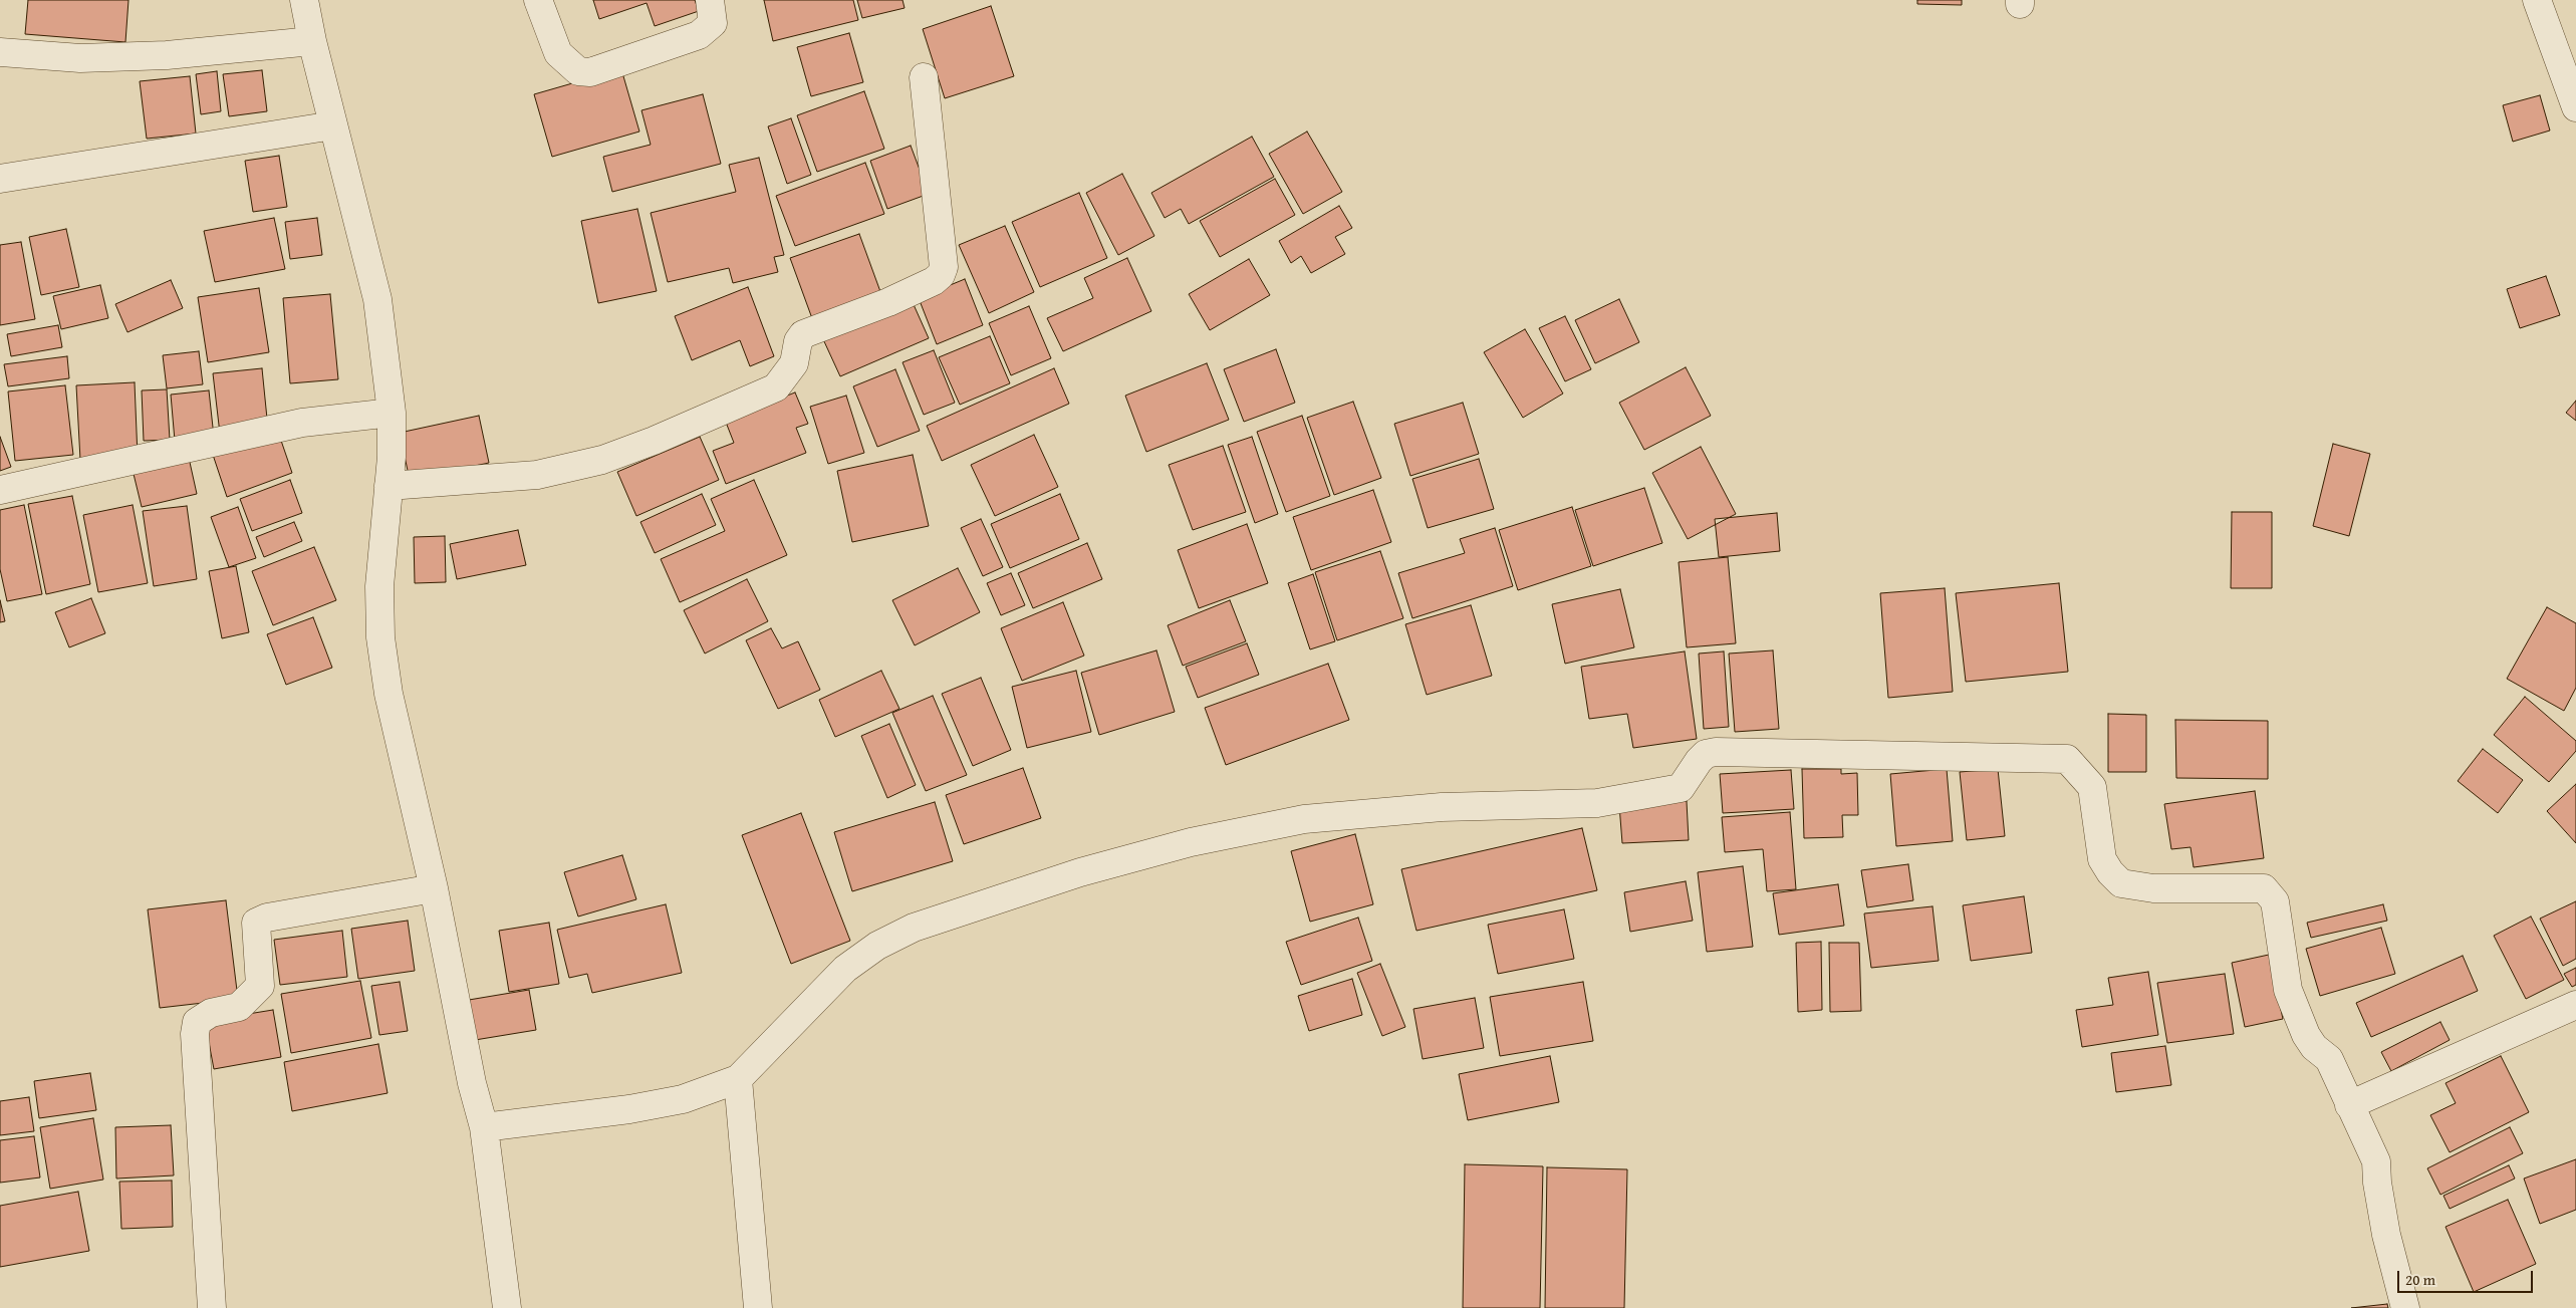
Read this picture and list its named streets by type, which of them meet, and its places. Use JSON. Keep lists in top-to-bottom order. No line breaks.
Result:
{"scale_bar":"20 m"}
